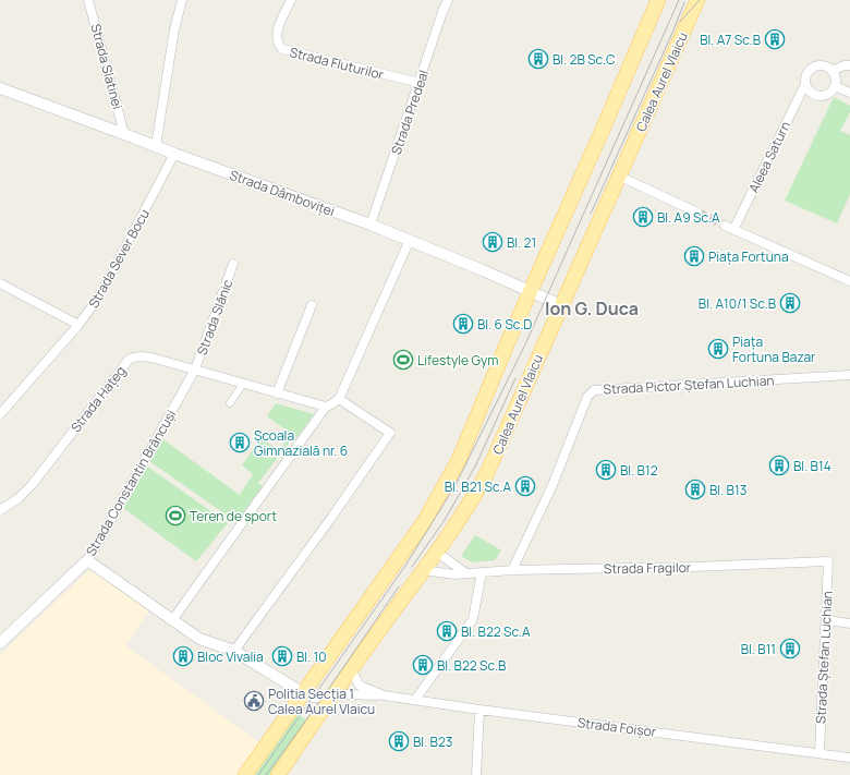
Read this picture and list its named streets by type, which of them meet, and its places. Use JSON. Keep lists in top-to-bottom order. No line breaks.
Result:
{"streets":{"main road":["Calea Aurel Vlaicu"],"street":["Strada Fluturilor","Strada Slatinei","Strada Predeal","Aleea Saturn","Strada Dâmboviței","Strada Sever Bocu","Strada Slănic","Strada Pictor Ștefan Luchian","Strada Hațeg","Strada Constantin Brâncuși","Strada Fragilor","Strada Ștefan Luchian","Strada Foișor"]},"crossings":[["Strada Fluturilor","Strada Predeal"],["Strada Slatinei","Strada Dâmboviței"],["Calea Aurel Vlaicu","Strada Dâmboviței"],["Calea Aurel Vlaicu","Strada Fragilor"],["Calea Aurel Vlaicu","Strada Foișor"],["Strada Predeal","Strada Dâmboviței"],["Strada Dâmboviței","Strada Sever Bocu"],["Strada Slănic","Strada Hațeg"],["Strada Slănic","Strada Constantin Brâncuși"],["Strada Pictor Ștefan Luchian","Strada Fragilor"],["Strada Hațeg","Strada Constantin Brâncuși"],["Strada Fragilor","Strada Ștefan Luchian"],["Strada Ștefan Luchian","Strada Foișor"]],"districts":["Ion G. Duca"],"places":{"building":["Bl. A7 Sc.B","Bl. 2B Sc.C","Bl. A9 Sc.A","Bl. 21","Piața Fortuna","Bl. A10/1 Sc.B","Bl. 6 Sc.D","Piața Fortuna Bazar","Școala Gimnazială nr. 6","Bl. B14","Bl. B12","Bl. B21 Sc.A","Bl. B13","Bl. B22 Sc.A","Bl. B11","Bloc Vivalia","Bl. 10","Bl. B22 Sc.B","Bl. B23"],"sports":["Lifestyle Gym","Teren de sport"],"public building":["Politia Secția 1 Calea Aurel Vlaicu"]}}
